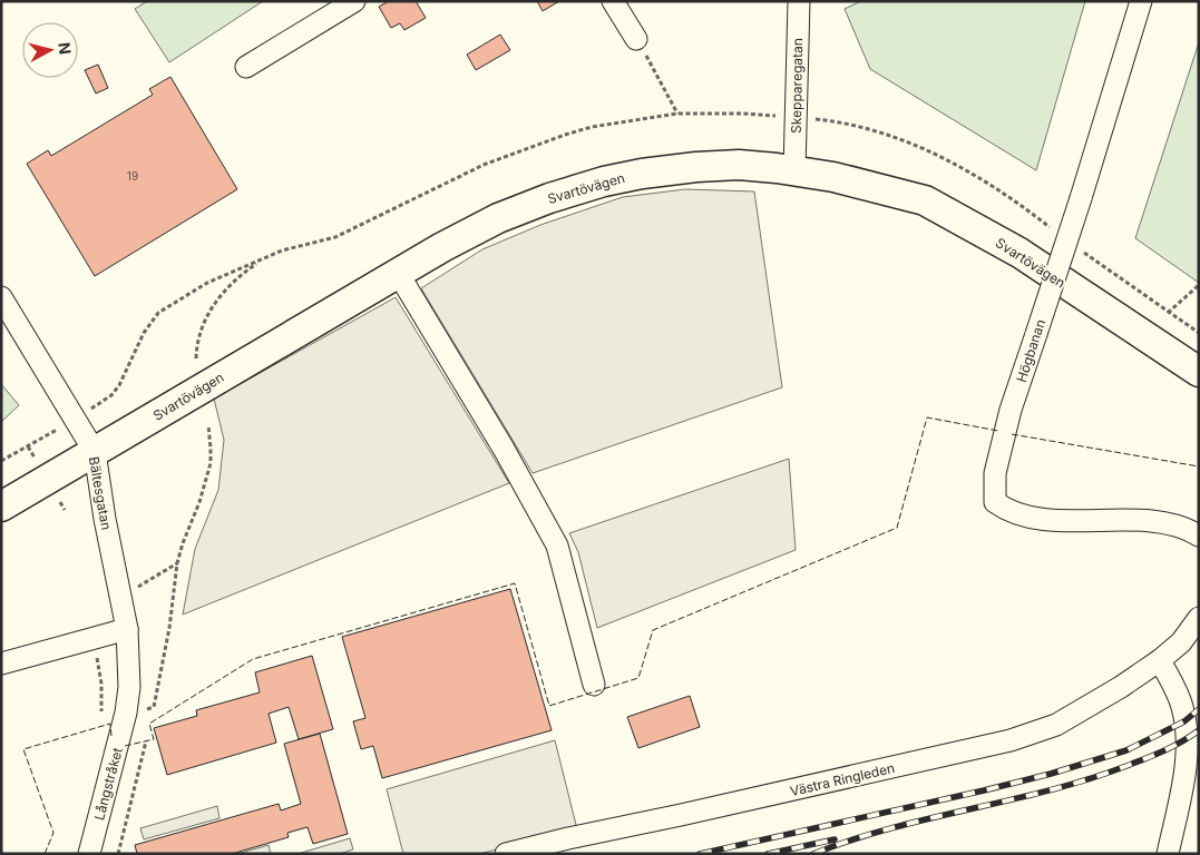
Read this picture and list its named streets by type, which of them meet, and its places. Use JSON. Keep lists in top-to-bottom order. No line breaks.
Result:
{"streets":{"main road":["Svartövägen"],"street":["Skepparegatan","Högbanan","Bältesgatan","Västra Ringleden","Långstråket"]},"crossings":[["Skepparegatan","Svartövägen"],["Svartövägen","Bältesgatan"],["Bältesgatan","Långstråket"]],"house_numbers":["19"],"north":"right"}
